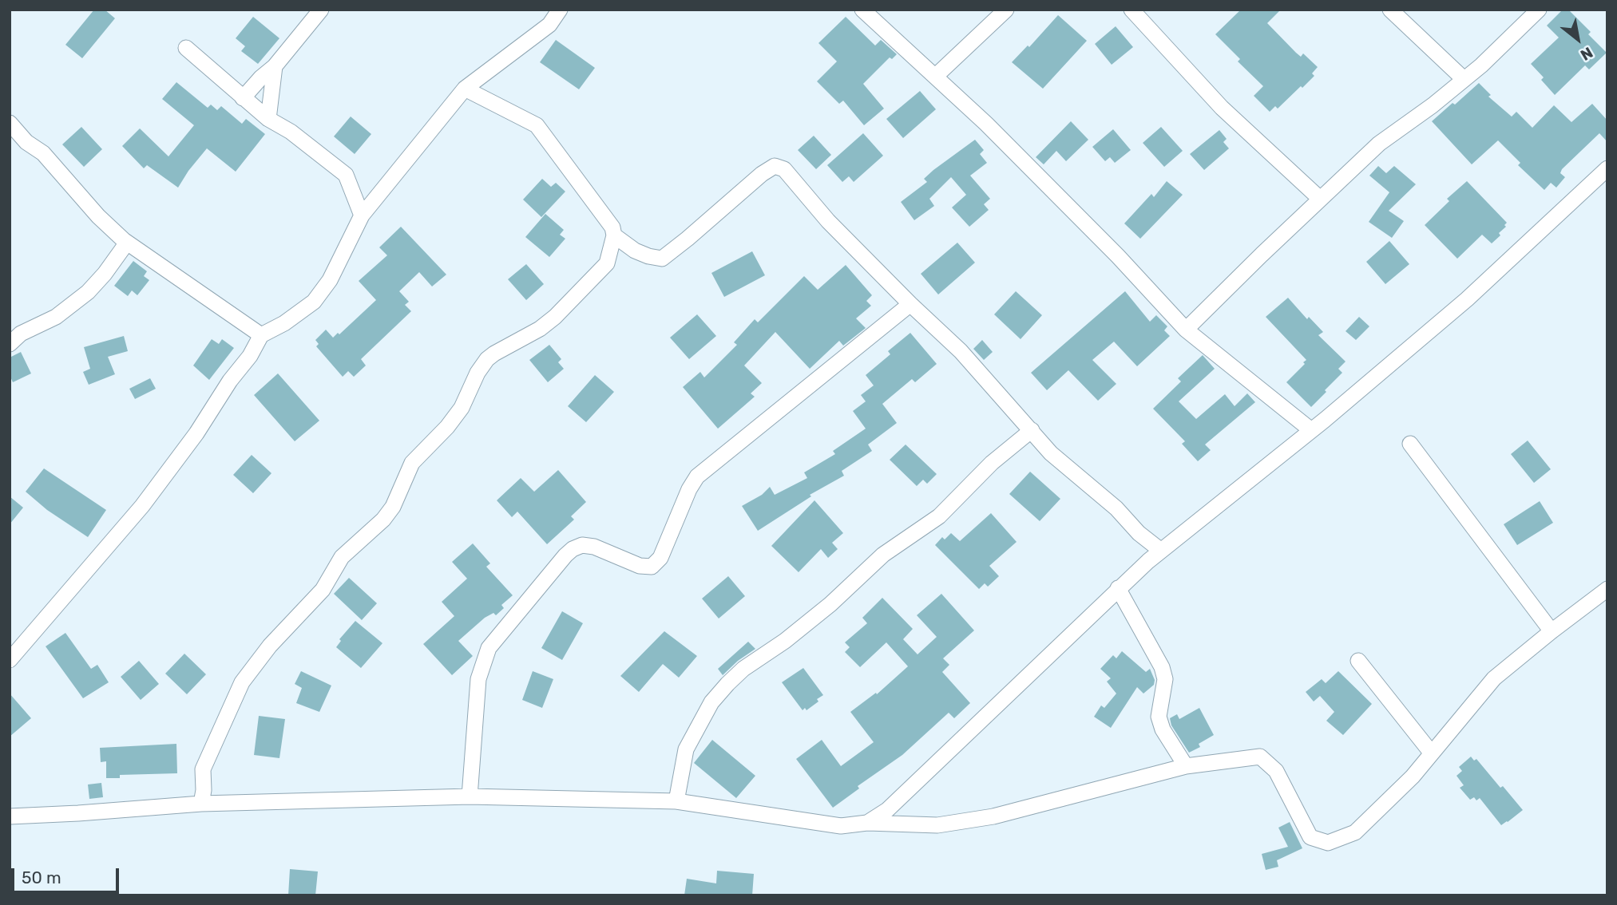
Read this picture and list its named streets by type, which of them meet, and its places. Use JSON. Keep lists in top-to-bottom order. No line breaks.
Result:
{"scale_bar":"50 m","north":"bottom right"}
